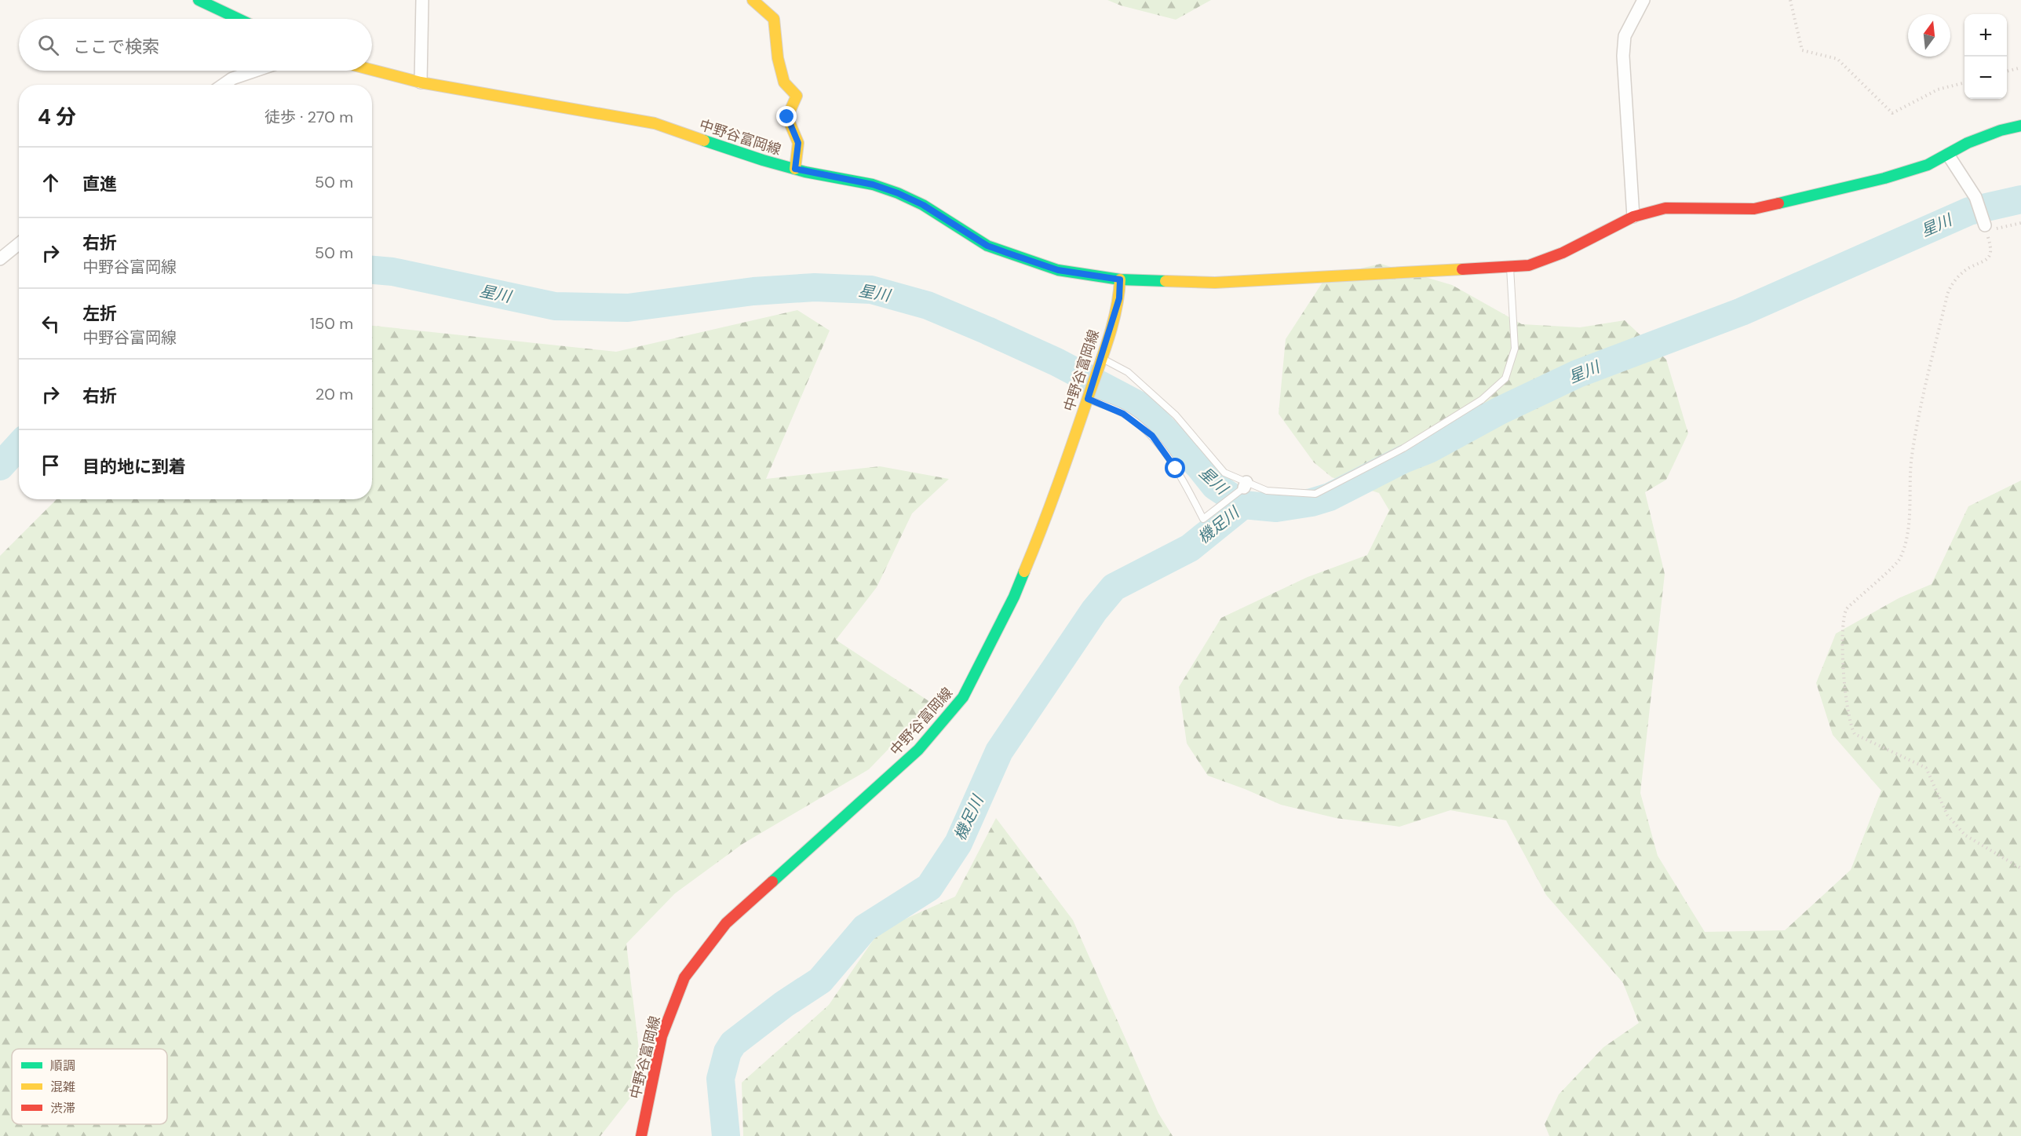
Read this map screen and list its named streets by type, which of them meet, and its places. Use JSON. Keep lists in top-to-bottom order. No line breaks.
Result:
{"streets":{"main road":["中野谷富岡線"]},"water":["星川","機足川"],"legend":["順調","混雑","渋滞"],"north":"top","page":{"map_buttons":["+","−"],"search":"ここで検索","heading":["4 分","徒歩 · 270 m"],"list":[["直進","50 m"],["右折","中野谷富岡線","50 m"],["左折","中野谷富岡線","150 m"],["右折","20 m"],"目的地に到着"]}}
